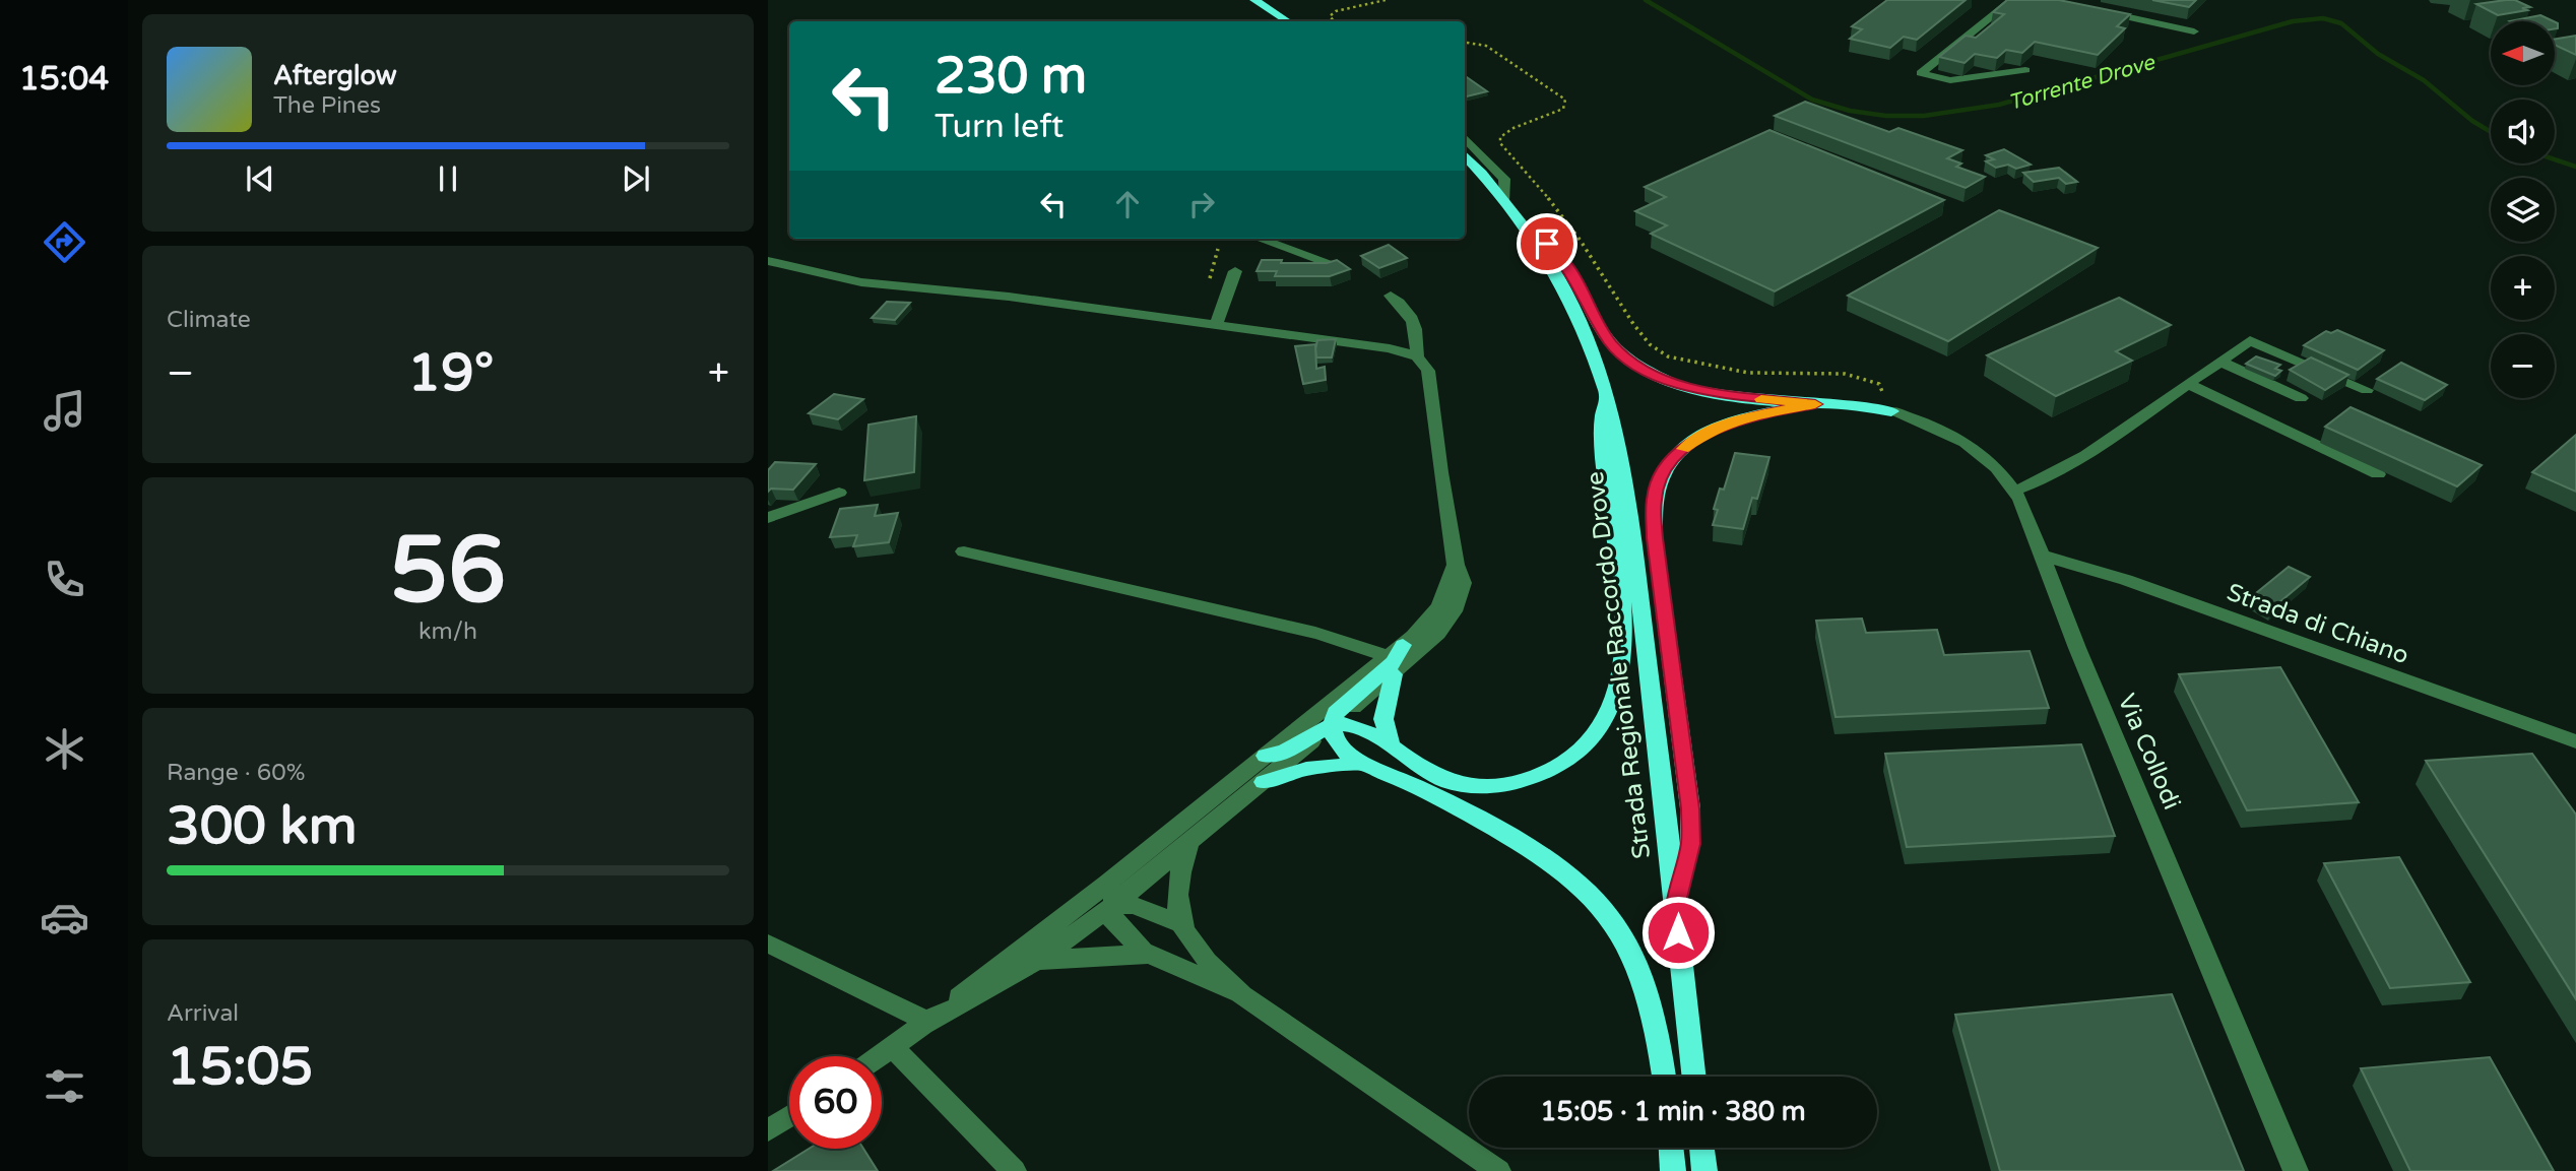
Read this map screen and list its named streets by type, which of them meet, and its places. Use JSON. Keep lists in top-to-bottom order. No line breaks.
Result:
{"streets":{"main road":["Strada Regionale Raccordo Drove"],"street":["Strada di Chiano","Via Collodi"]},"crossings":[["Strada di Chiano","Via Collodi"]],"water":["Torrente Drove"],"north":"left","page":{"tabs":"15:04","map_buttons":["+","−"],"turn":["230 m","Turn left"],"song":["Afterglow","The Pines"],"tile":["Climate",["56","km/h"],["Range · 60%","300 km"],["Arrival","15:05"]],"heat":["−","19°","+"],"limit":"60","trip":"15:05 · 1 min · 380 m"}}
